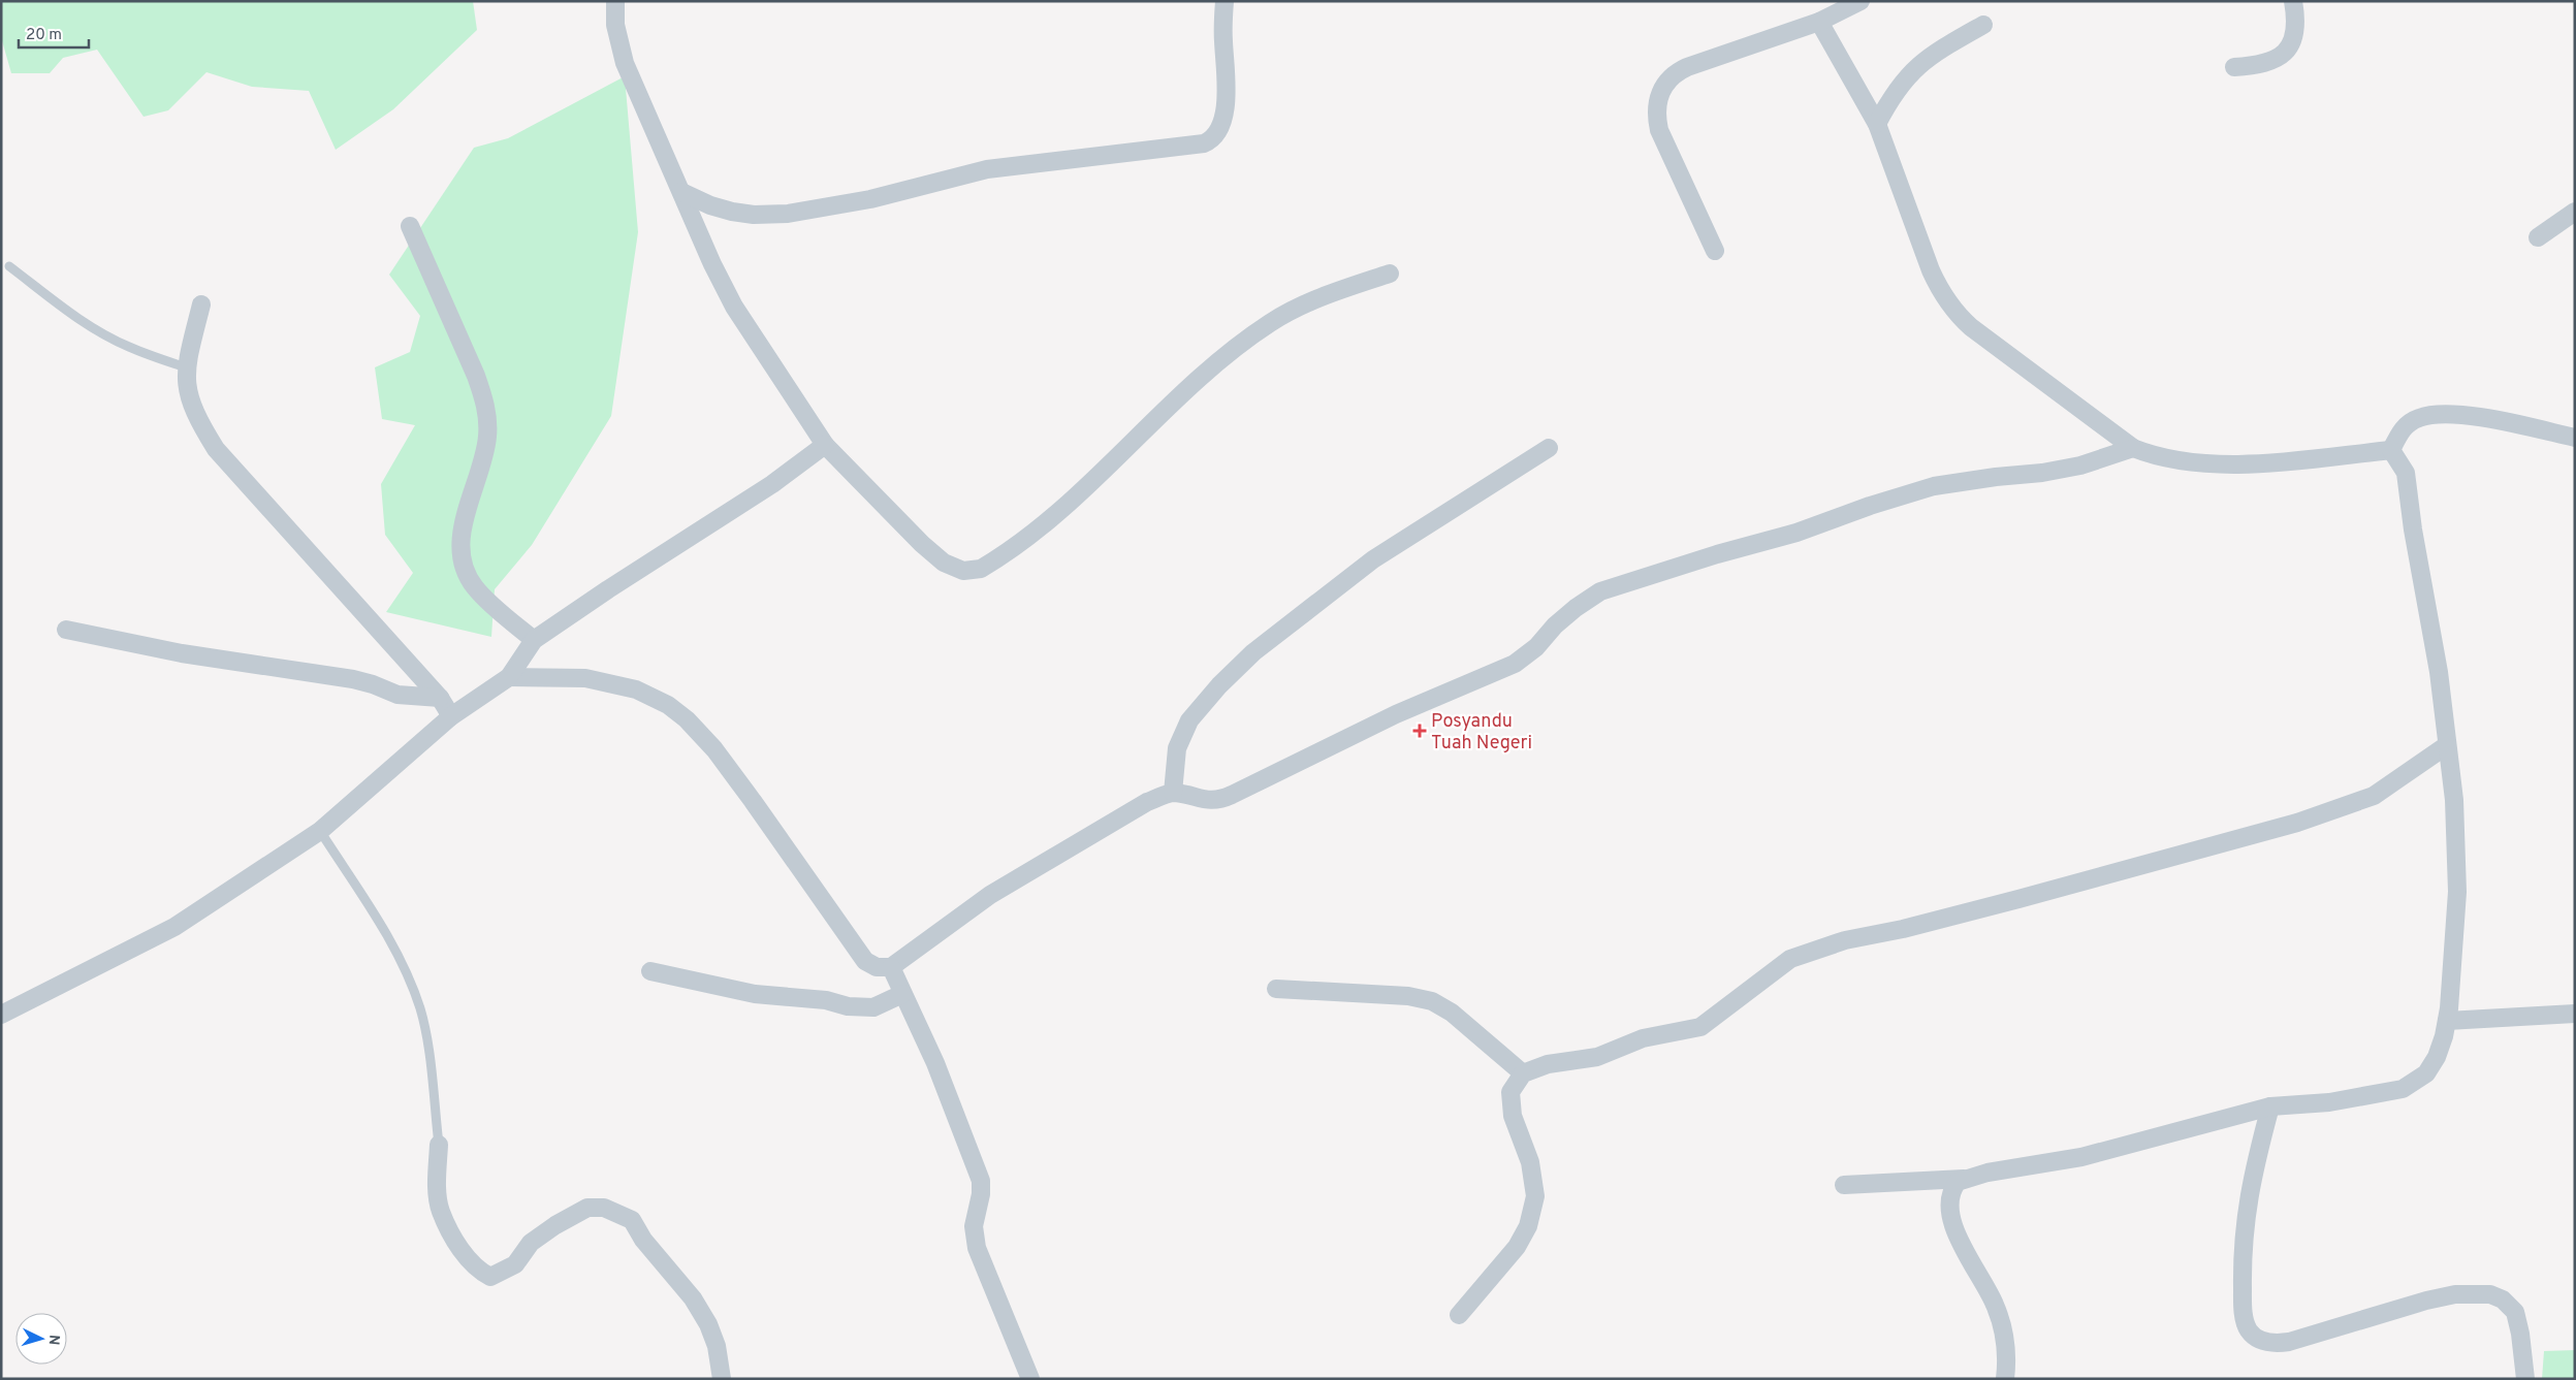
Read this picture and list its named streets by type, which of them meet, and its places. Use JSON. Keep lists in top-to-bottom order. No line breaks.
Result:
{"places":{"health":["Posyandu Tuah Negeri"]},"scale_bar":"20 m","north":"right"}
